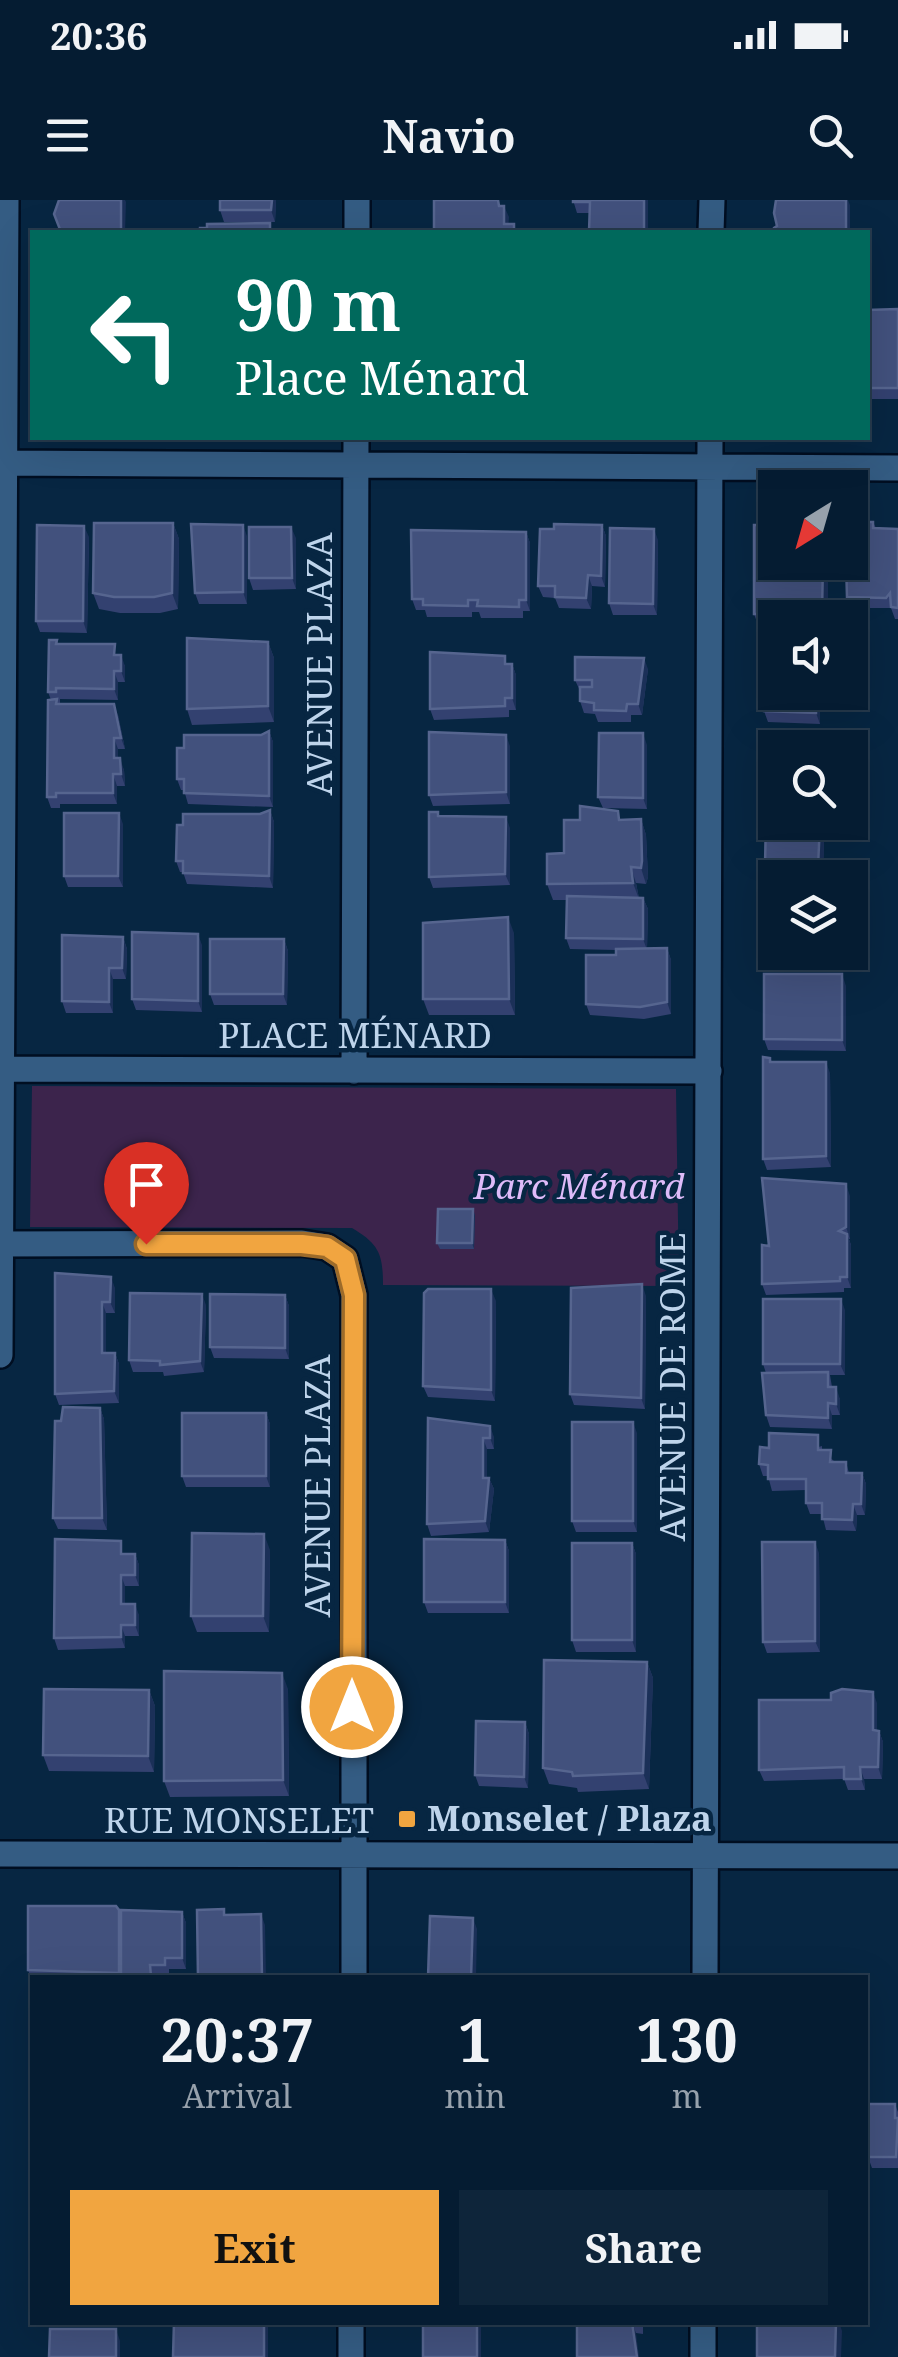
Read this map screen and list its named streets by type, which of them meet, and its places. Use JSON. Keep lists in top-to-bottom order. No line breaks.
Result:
{"streets":{"street":["AVENUE PLAZA","PLACE MÉNARD","AVENUE DE ROME","RUE MONSELET"]},"crossings":[["AVENUE PLAZA","PLACE MÉNARD"],["AVENUE PLAZA","RUE MONSELET"],["PLACE MÉNARD","AVENUE DE ROME"],["AVENUE DE ROME","RUE MONSELET"]],"parks":["Parc Ménard"],"places":{"transit":["Monselet / Plaza"]},"north":"bottom left","page":{"status":"20:36","header":"Navio","turn":["90 m","Place Ménard"],"eta":["20:37","Arrival","1","min","130","m"],"buttons":["Exit","Share"]}}
